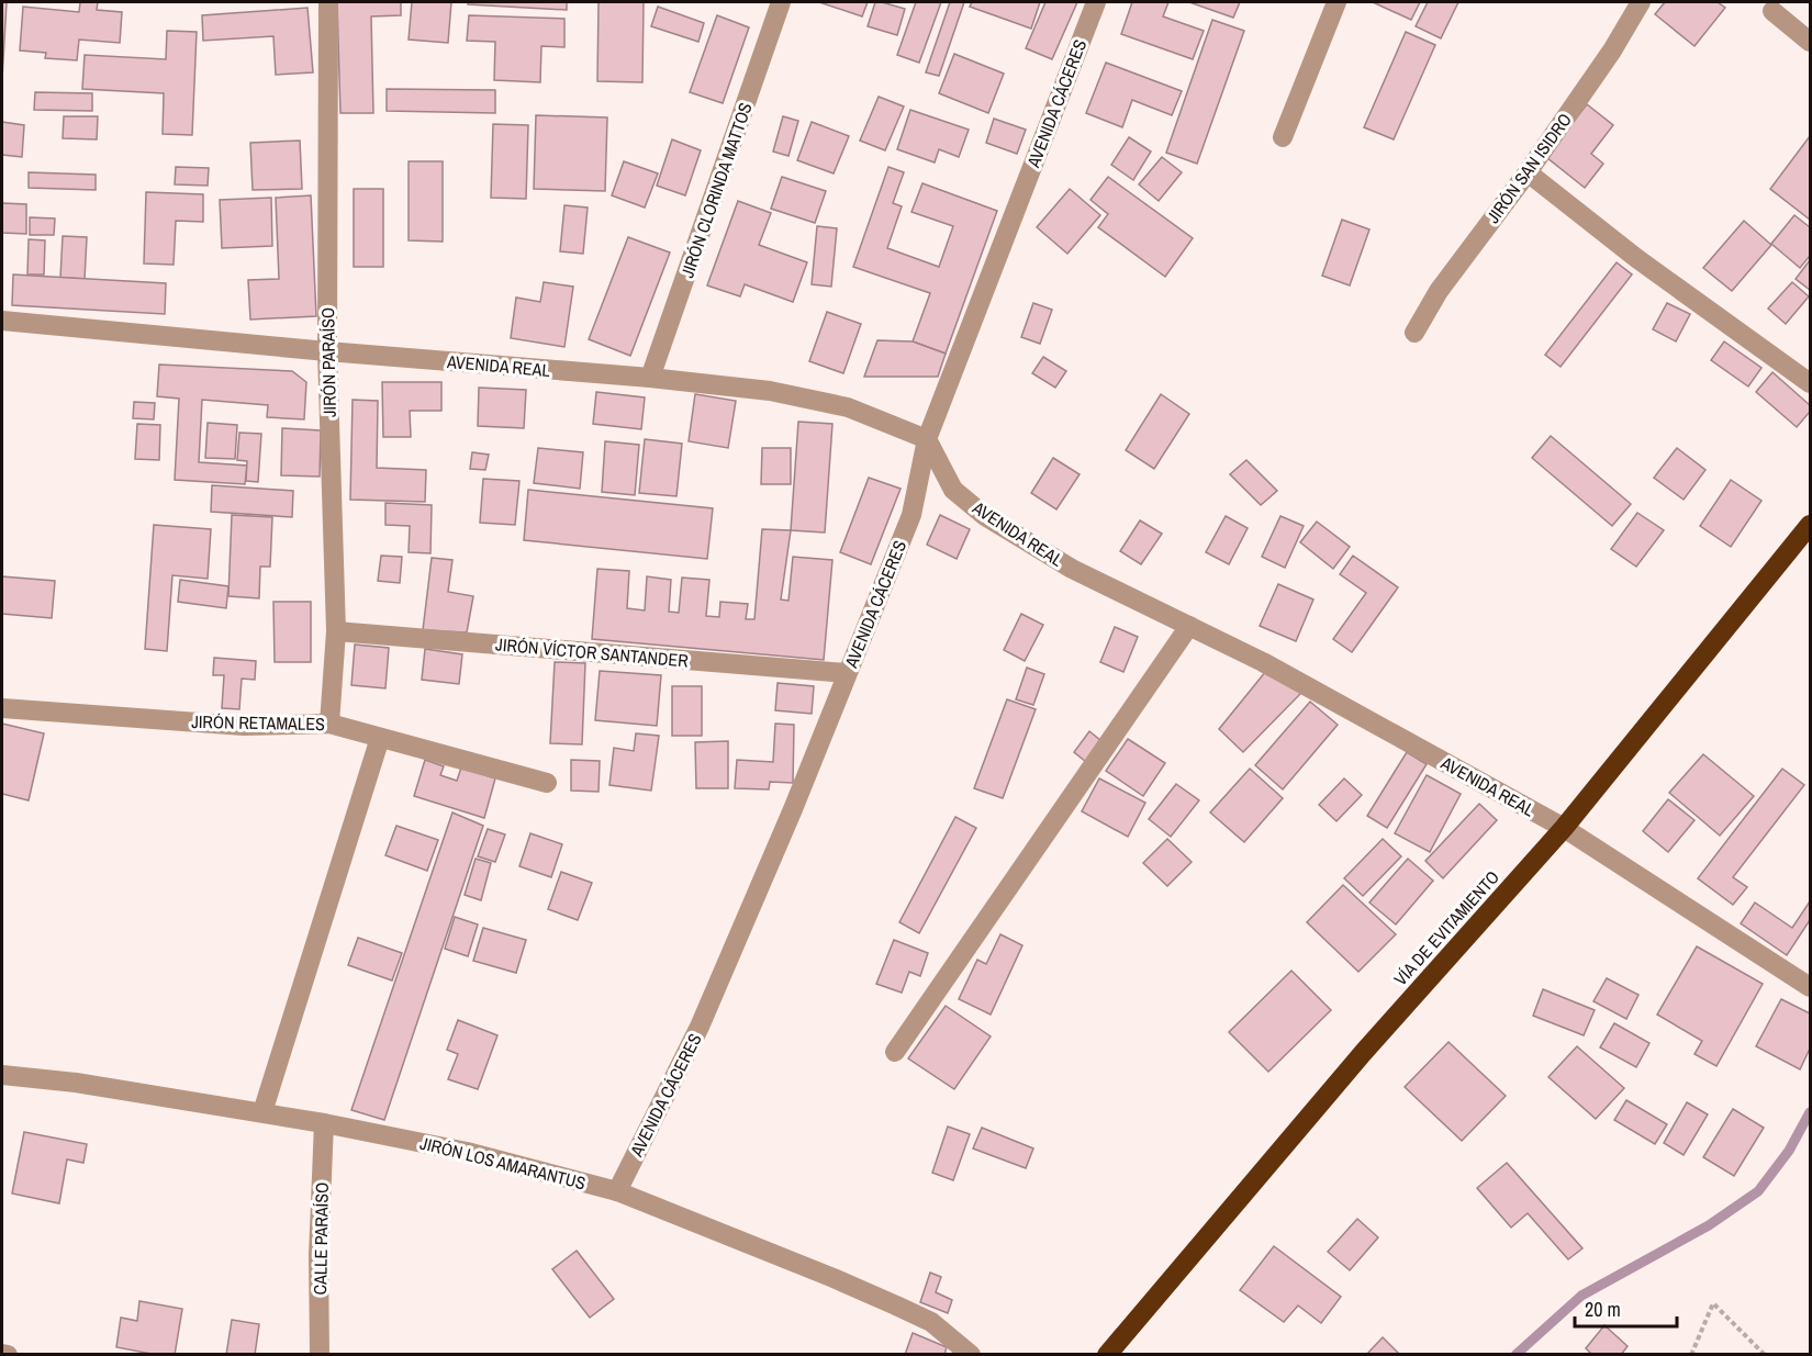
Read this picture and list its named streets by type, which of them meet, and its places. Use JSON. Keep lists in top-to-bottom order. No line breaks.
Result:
{"streets":{"highway":["VÍA DE EVITAMIENTO"],"street":["AVENIDA CÁCERES","JIRÓN SAN ISIDRO","JIRÓN CLORINDA MATTOS","JIRÓN PARAÍSO","AVENIDA REAL","JIRÓN VÍCTOR SANTANDER","JIRÓN RETAMALES","JIRÓN LOS AMARANTUS","CALLE PARAÍSO"]},"crossings":[["AVENIDA CÁCERES","AVENIDA REAL"],["AVENIDA CÁCERES","JIRÓN VÍCTOR SANTANDER"],["AVENIDA CÁCERES","JIRÓN LOS AMARANTUS"],["JIRÓN CLORINDA MATTOS","AVENIDA REAL"],["JIRÓN PARAÍSO","AVENIDA REAL"],["JIRÓN PARAÍSO","JIRÓN VÍCTOR SANTANDER"],["JIRÓN PARAÍSO","JIRÓN RETAMALES"],["AVENIDA REAL","VÍA DE EVITAMIENTO"],["JIRÓN LOS AMARANTUS","CALLE PARAÍSO"]],"scale_bar":"20 m"}
